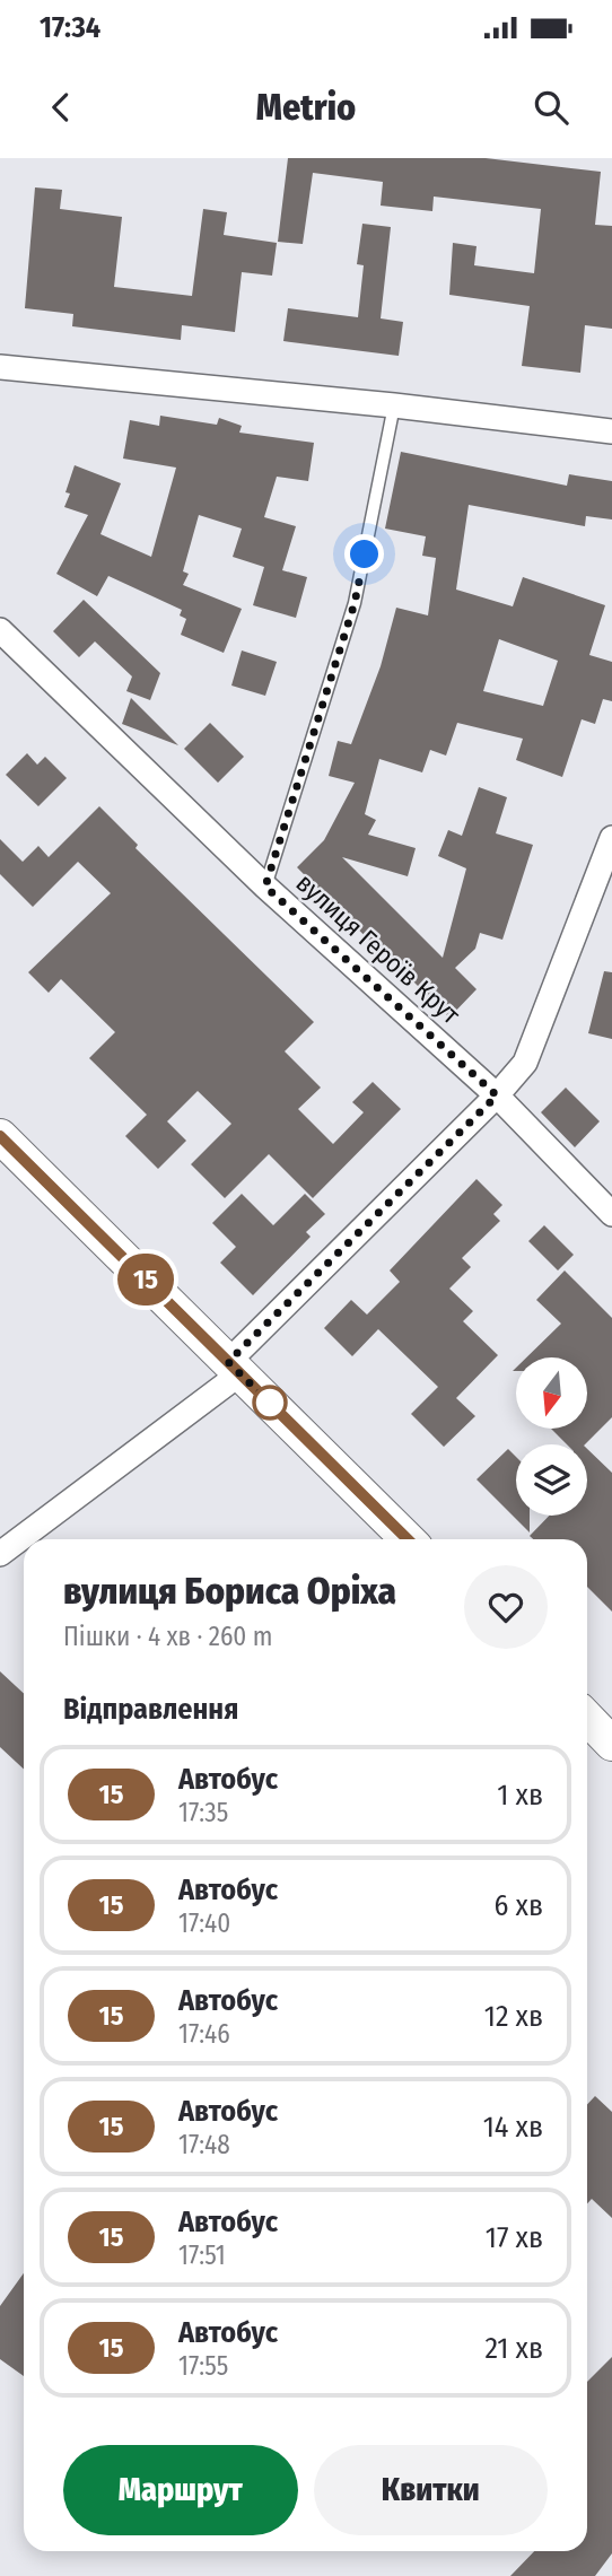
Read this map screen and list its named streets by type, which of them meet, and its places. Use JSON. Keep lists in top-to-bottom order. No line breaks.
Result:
{"streets":{"street":["вулиця Героїв Крут"]},"lines":["bus line 15"],"north":"bottom","page":{"status":"17:34","header":"Metrio","on_map":"15","heading":[["вулиця Бориса Оріха","Пішки · 4 хв · 260 m"],"Відправлення"],"list":[{"mark":"15","name":"Автобус","note":"17:35","value":"1 хв"},{"mark":"15","name":"Автобус","note":"17:40","value":"6 хв"},{"mark":"15","name":"Автобус","note":"17:46","value":"12 хв"},{"mark":"15","name":"Автобус","note":"17:48","value":"14 хв"},{"mark":"15","name":"Автобус","note":"17:51","value":"17 хв"},{"mark":"15","name":"Автобус","note":"17:55","value":"21 хв"}],"buttons":["Маршрут","Квитки"]}}
